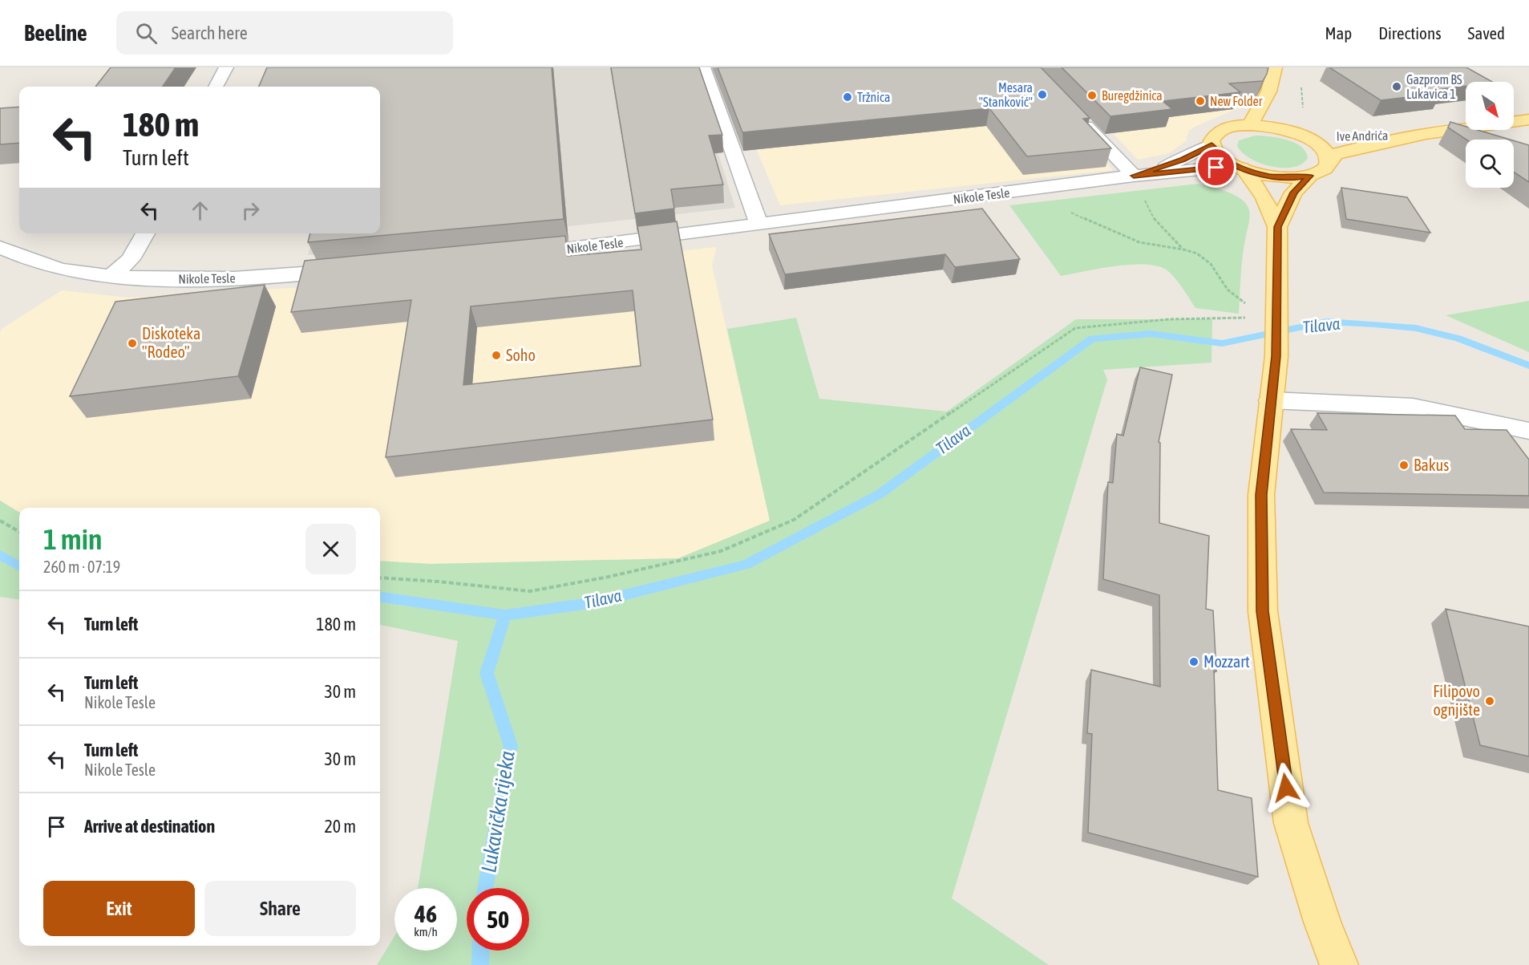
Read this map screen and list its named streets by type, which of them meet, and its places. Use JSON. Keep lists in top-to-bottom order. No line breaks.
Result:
{"streets":{"main road":["Ive Andrića"],"street":["Nikole Tesle"]},"water":["Tilava","Lukavička rijeka"],"places":["Gazprom BS Lukavica 1","Mesara \"Stanković\"","Buregdžinica","Tržnica","New Folder","Diskoteka \"Rodeo\"","Soho","Bakus","Mozzart","Filipovo ognjište"],"north":"bottom right","page":{"header":"Beeline","search":"Search here","nav":["Map","Directions","Saved"],"turn":["180 m","Turn left"],"heading":["1 min","260 m · 07:19"],"list":[{"name":"Turn left","value":"180 m"},{"name":"Turn left","note":"Nikole Tesle","value":"30 m"},{"name":"Turn left","note":"Nikole Tesle","value":"30 m"},{"name":"Arrive at destination","value":"20 m"}],"buttons":["Exit","Share"],"speed":"46 km/h","limit":"50"}}
